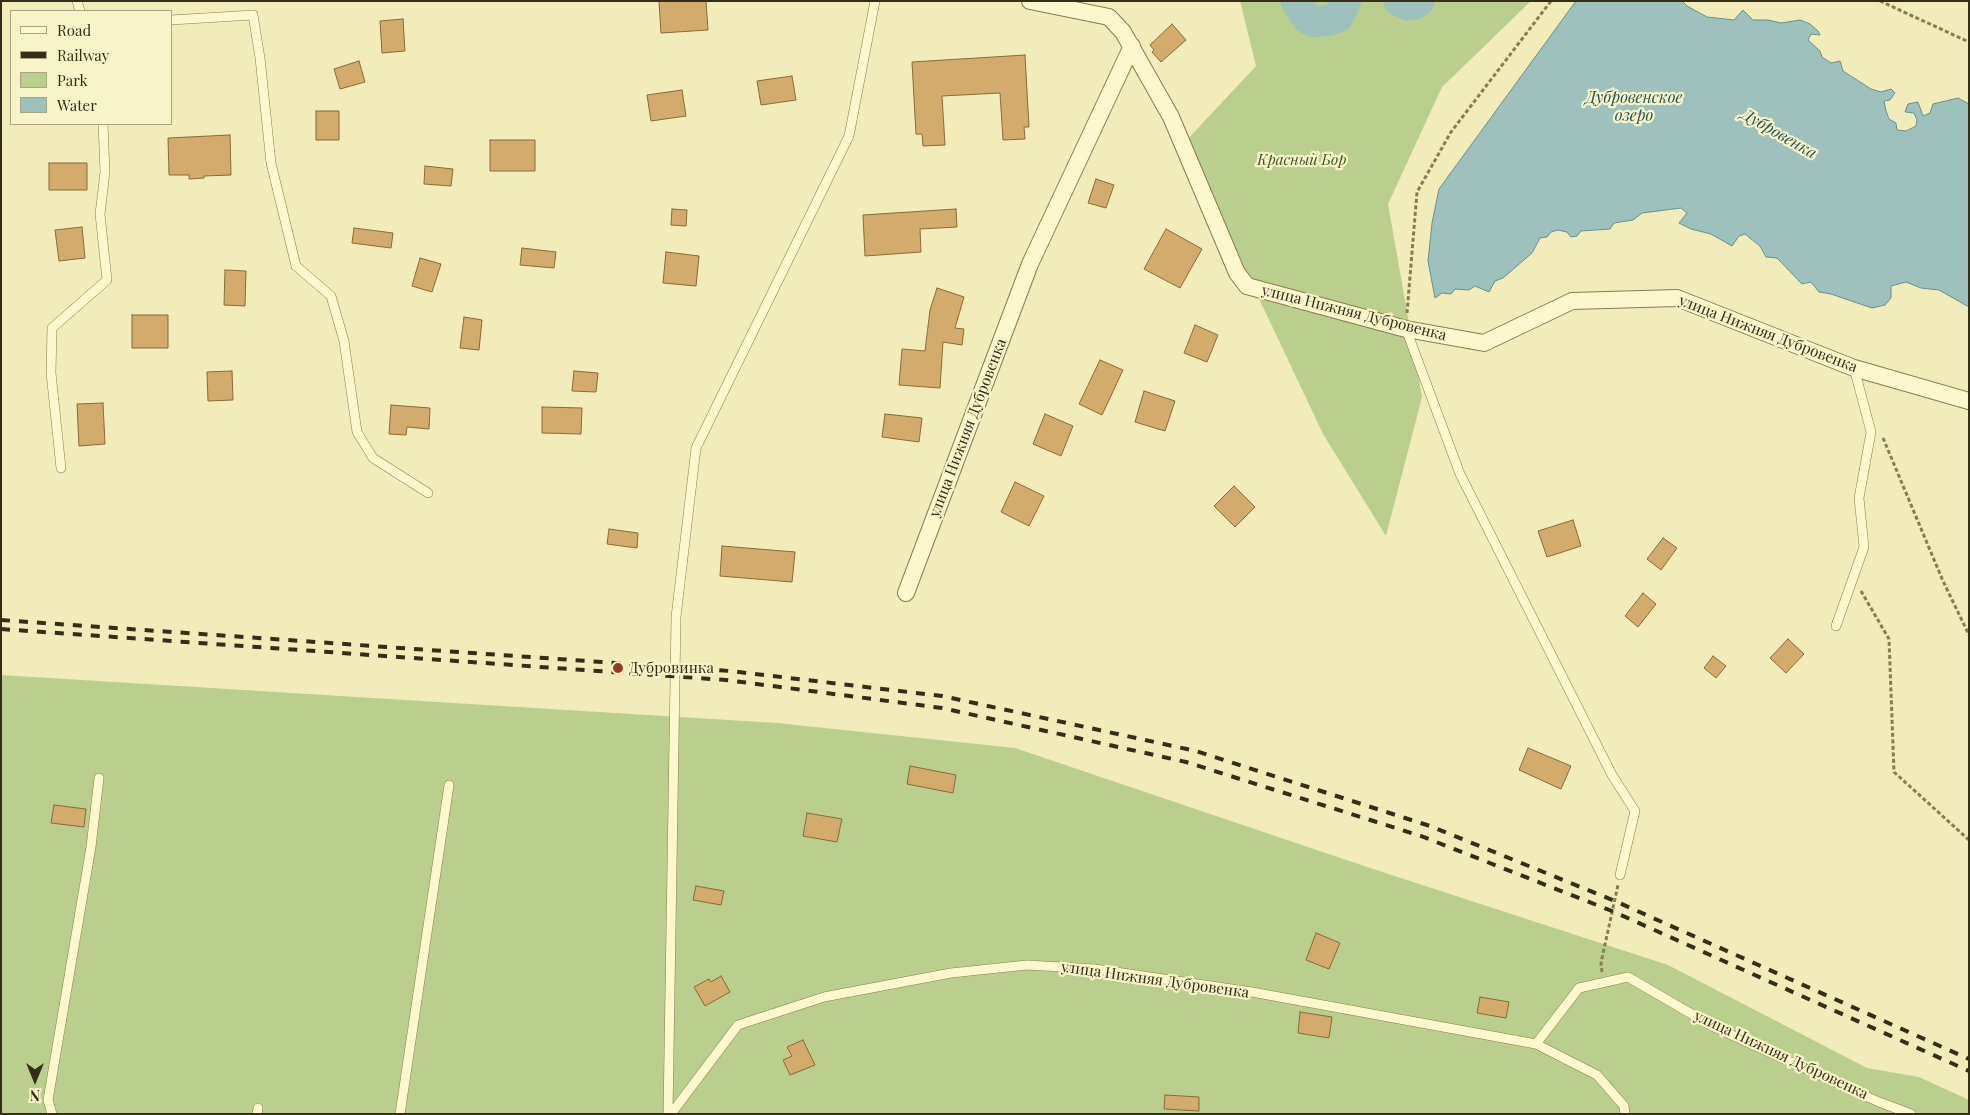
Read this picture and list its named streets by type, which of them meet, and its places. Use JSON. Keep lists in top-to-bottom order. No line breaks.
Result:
{"streets":{"street":["улица Нижняя Дубровенка"]},"water":["Дубровенское озеро","Дубровенка"],"parks":["Красный Бор"],"places":["Дубровинка"],"legend":["Road","Railway","Park","Water"],"north":"bottom"}
